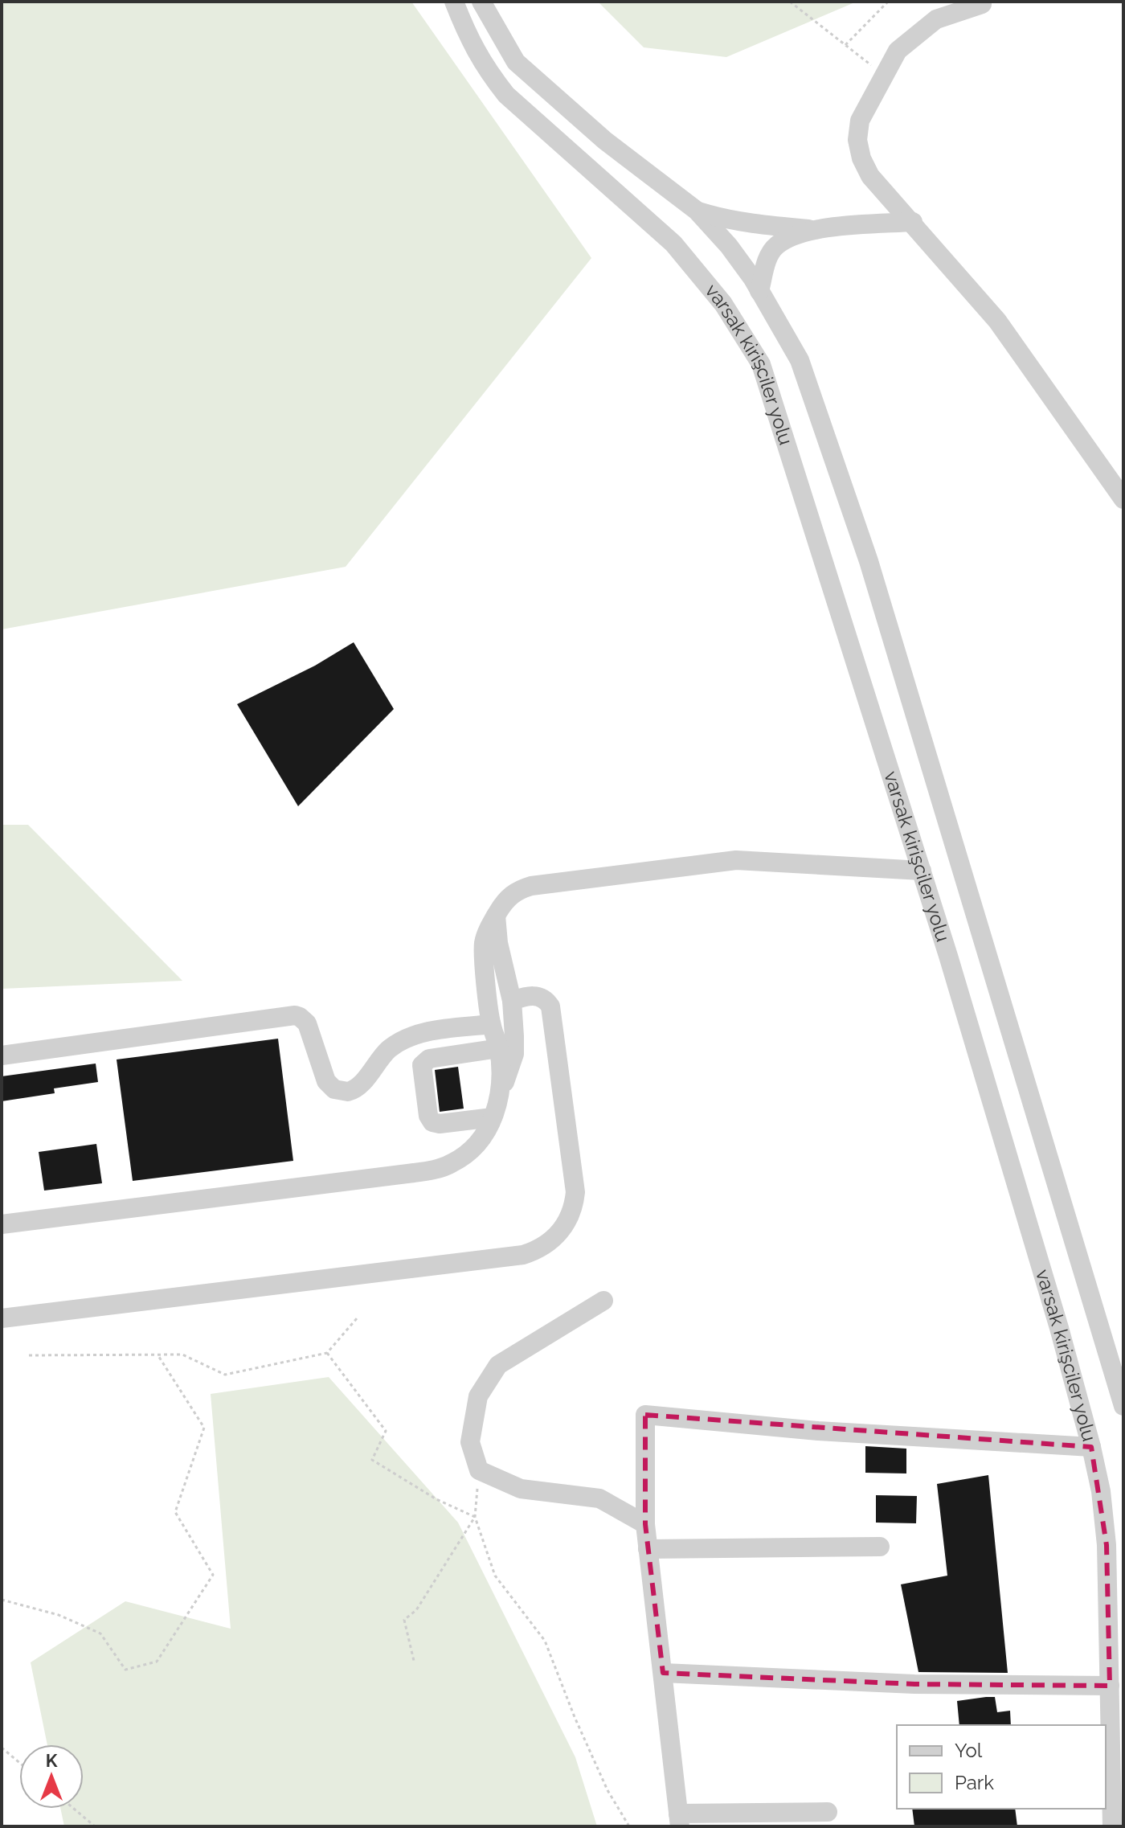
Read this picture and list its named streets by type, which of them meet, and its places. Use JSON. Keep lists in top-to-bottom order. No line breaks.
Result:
{"streets":{"street":["varsak kirişciler yolu"]},"legend":["Yol","Park"],"north":"top"}
